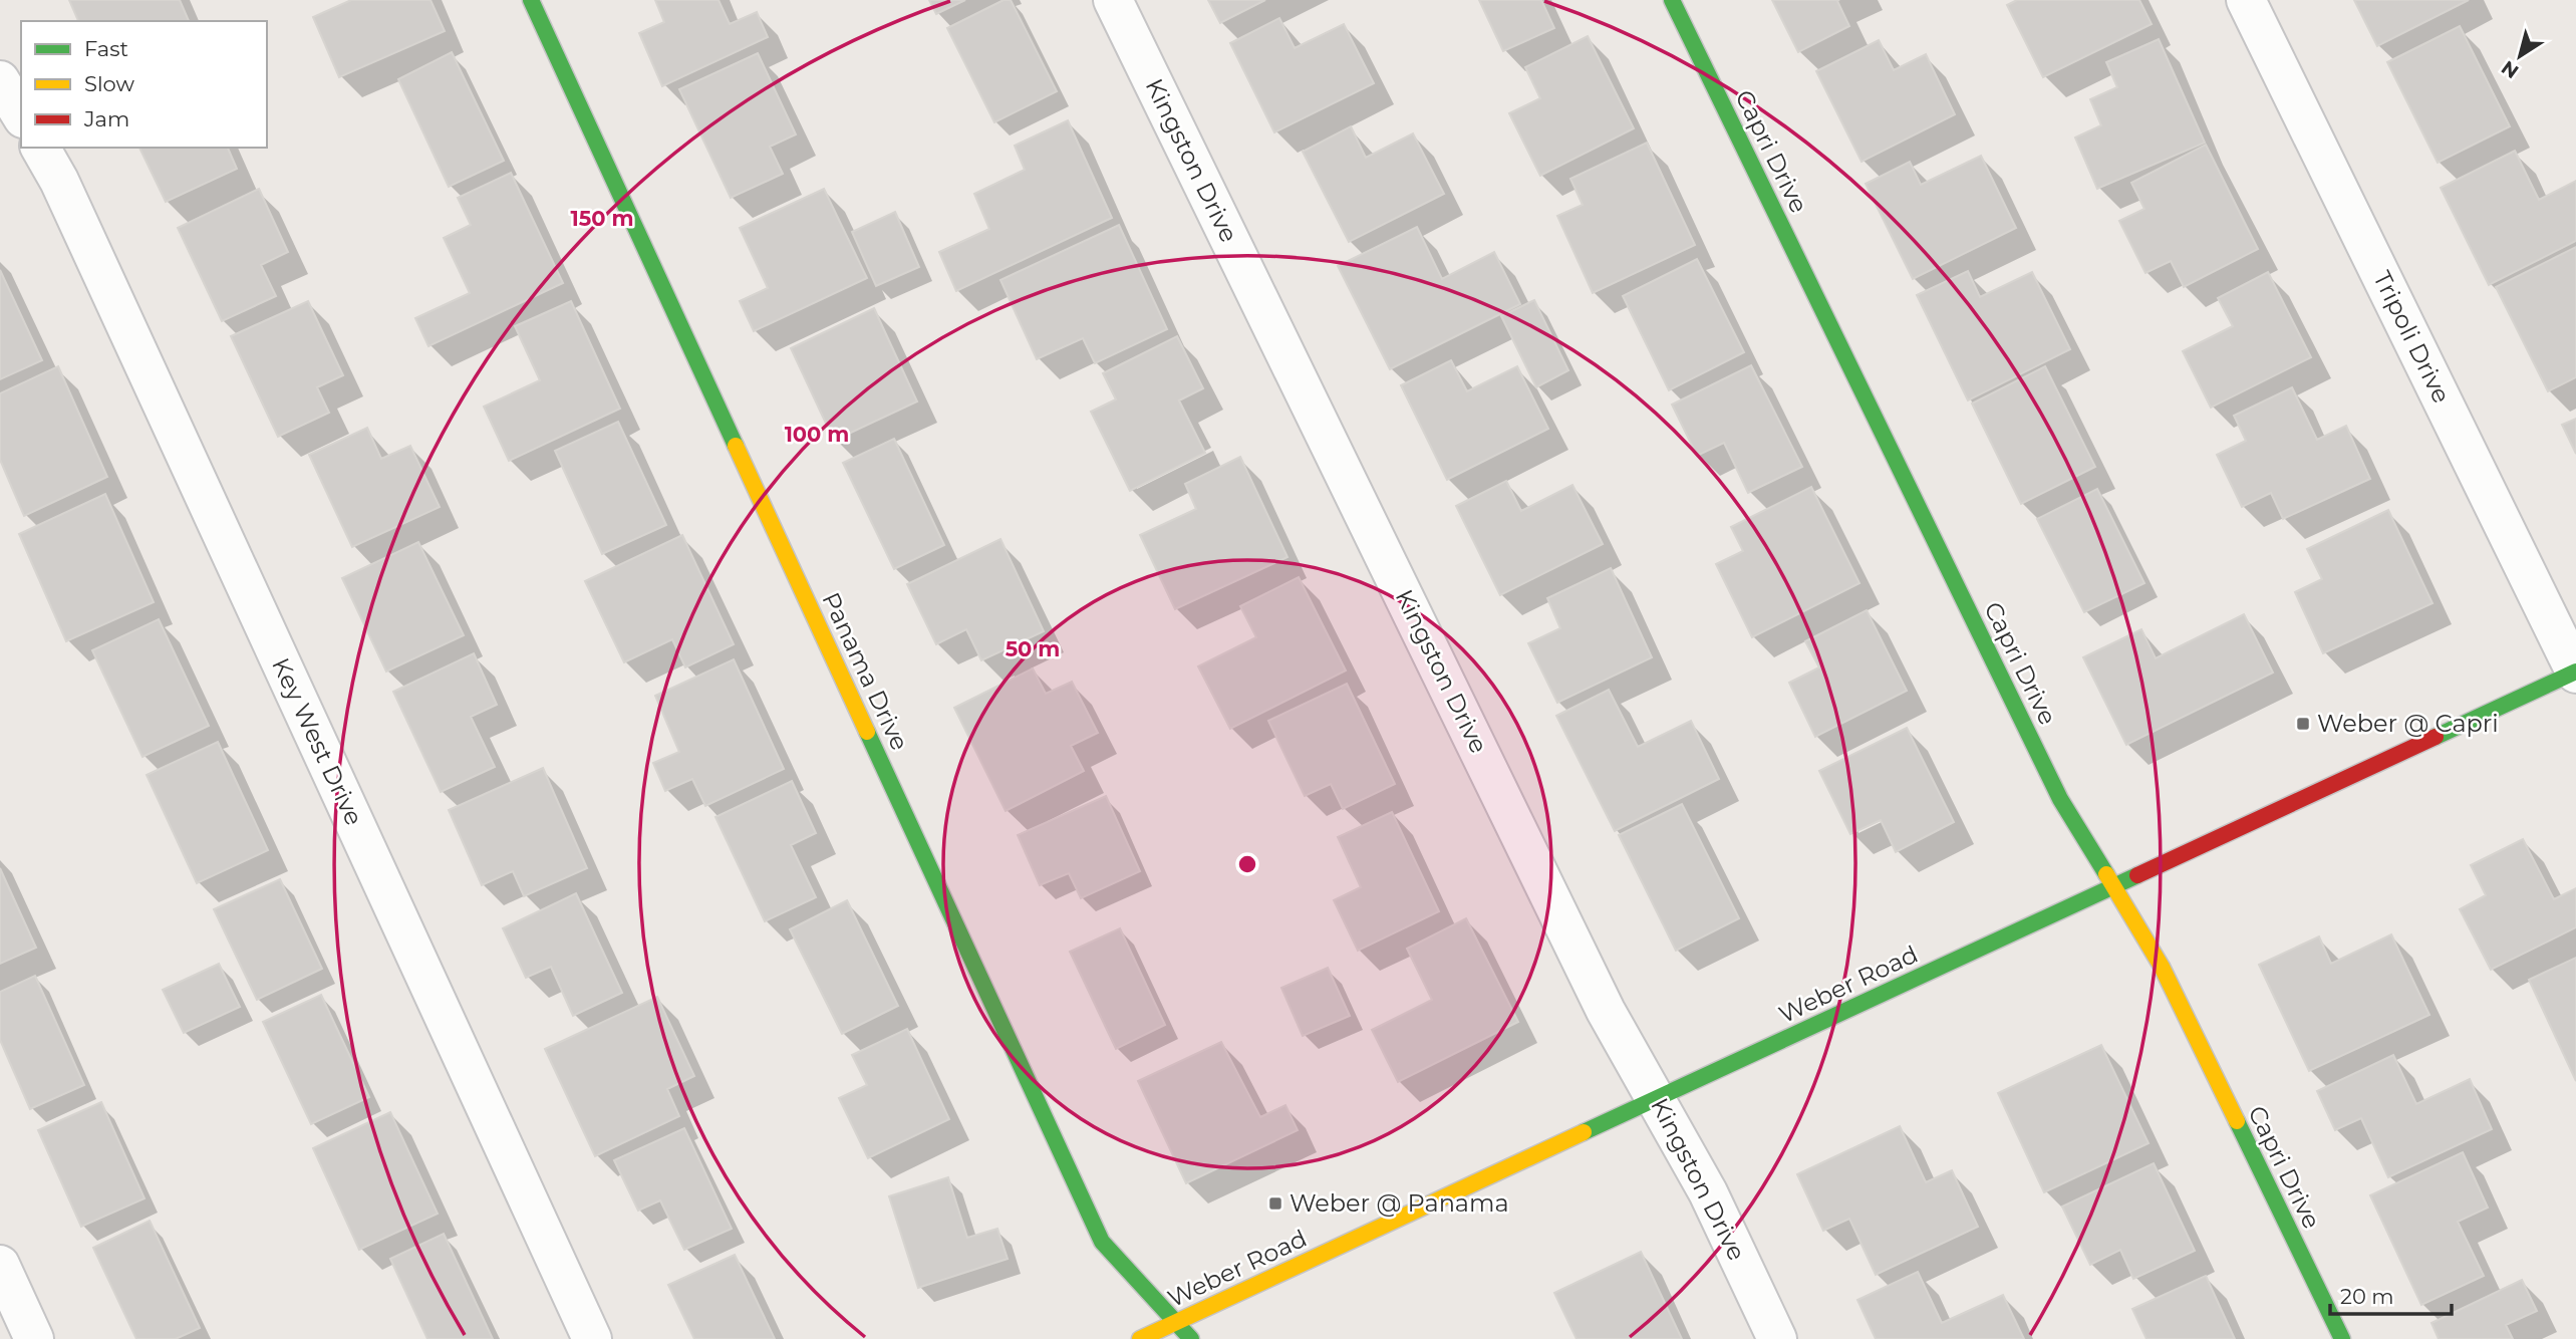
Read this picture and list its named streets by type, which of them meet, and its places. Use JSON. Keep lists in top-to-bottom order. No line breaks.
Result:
{"streets":{"street":["Capri Drive","Kingston Drive","Tripoli Drive","Panama Drive","Key West Drive","Weber Road"]},"crossings":[["Capri Drive","Weber Road"],["Kingston Drive","Weber Road"],["Tripoli Drive","Weber Road"],["Panama Drive","Weber Road"]],"places":{"transit":["Weber @ Capri","Weber @ Panama"]},"legend":["Fast","Slow","Jam"],"scale_bar":"20 m","north":"bottom left","rings":["150 m","100 m","50 m"]}
